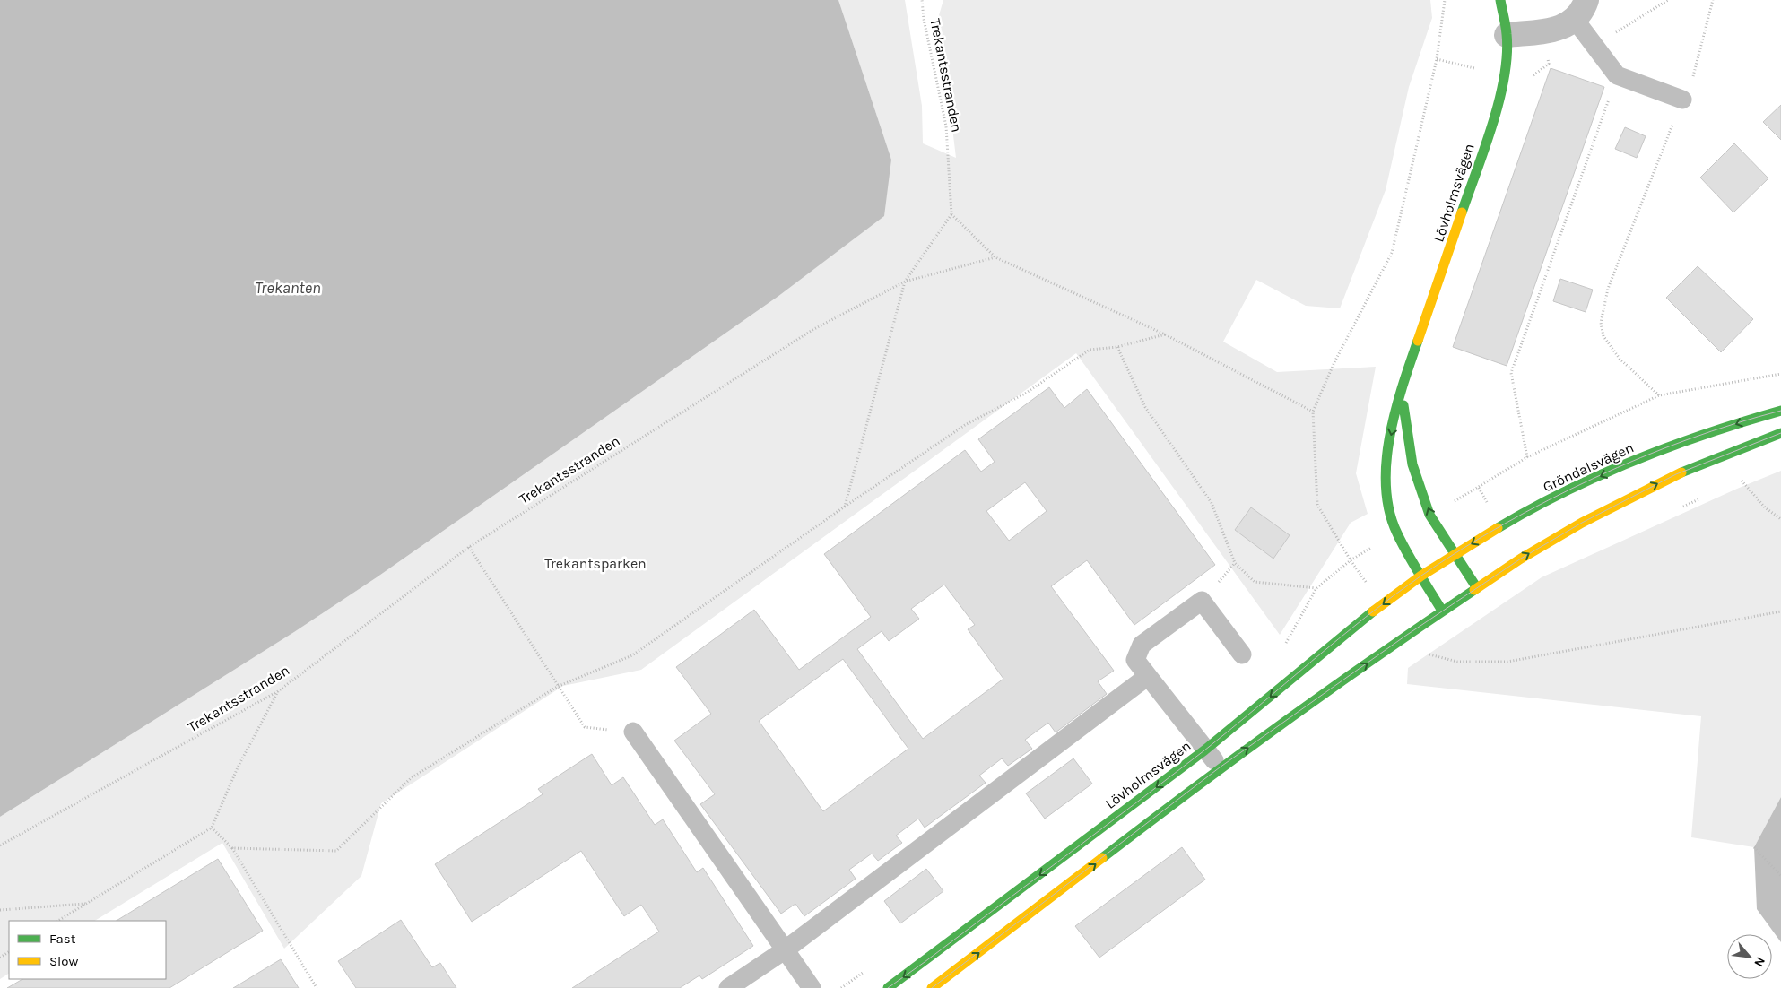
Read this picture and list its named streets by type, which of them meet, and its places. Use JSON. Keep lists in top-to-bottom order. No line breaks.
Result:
{"streets":{"street":["Lövholmsvägen","Gröndalsvägen"],"path":["Trekantsstranden"]},"crossings":[["Lövholmsvägen","Gröndalsvägen"]],"water":["Trekanten"],"parks":["Trekantsparken"],"legend":["Fast","Slow"],"north":"bottom right"}
